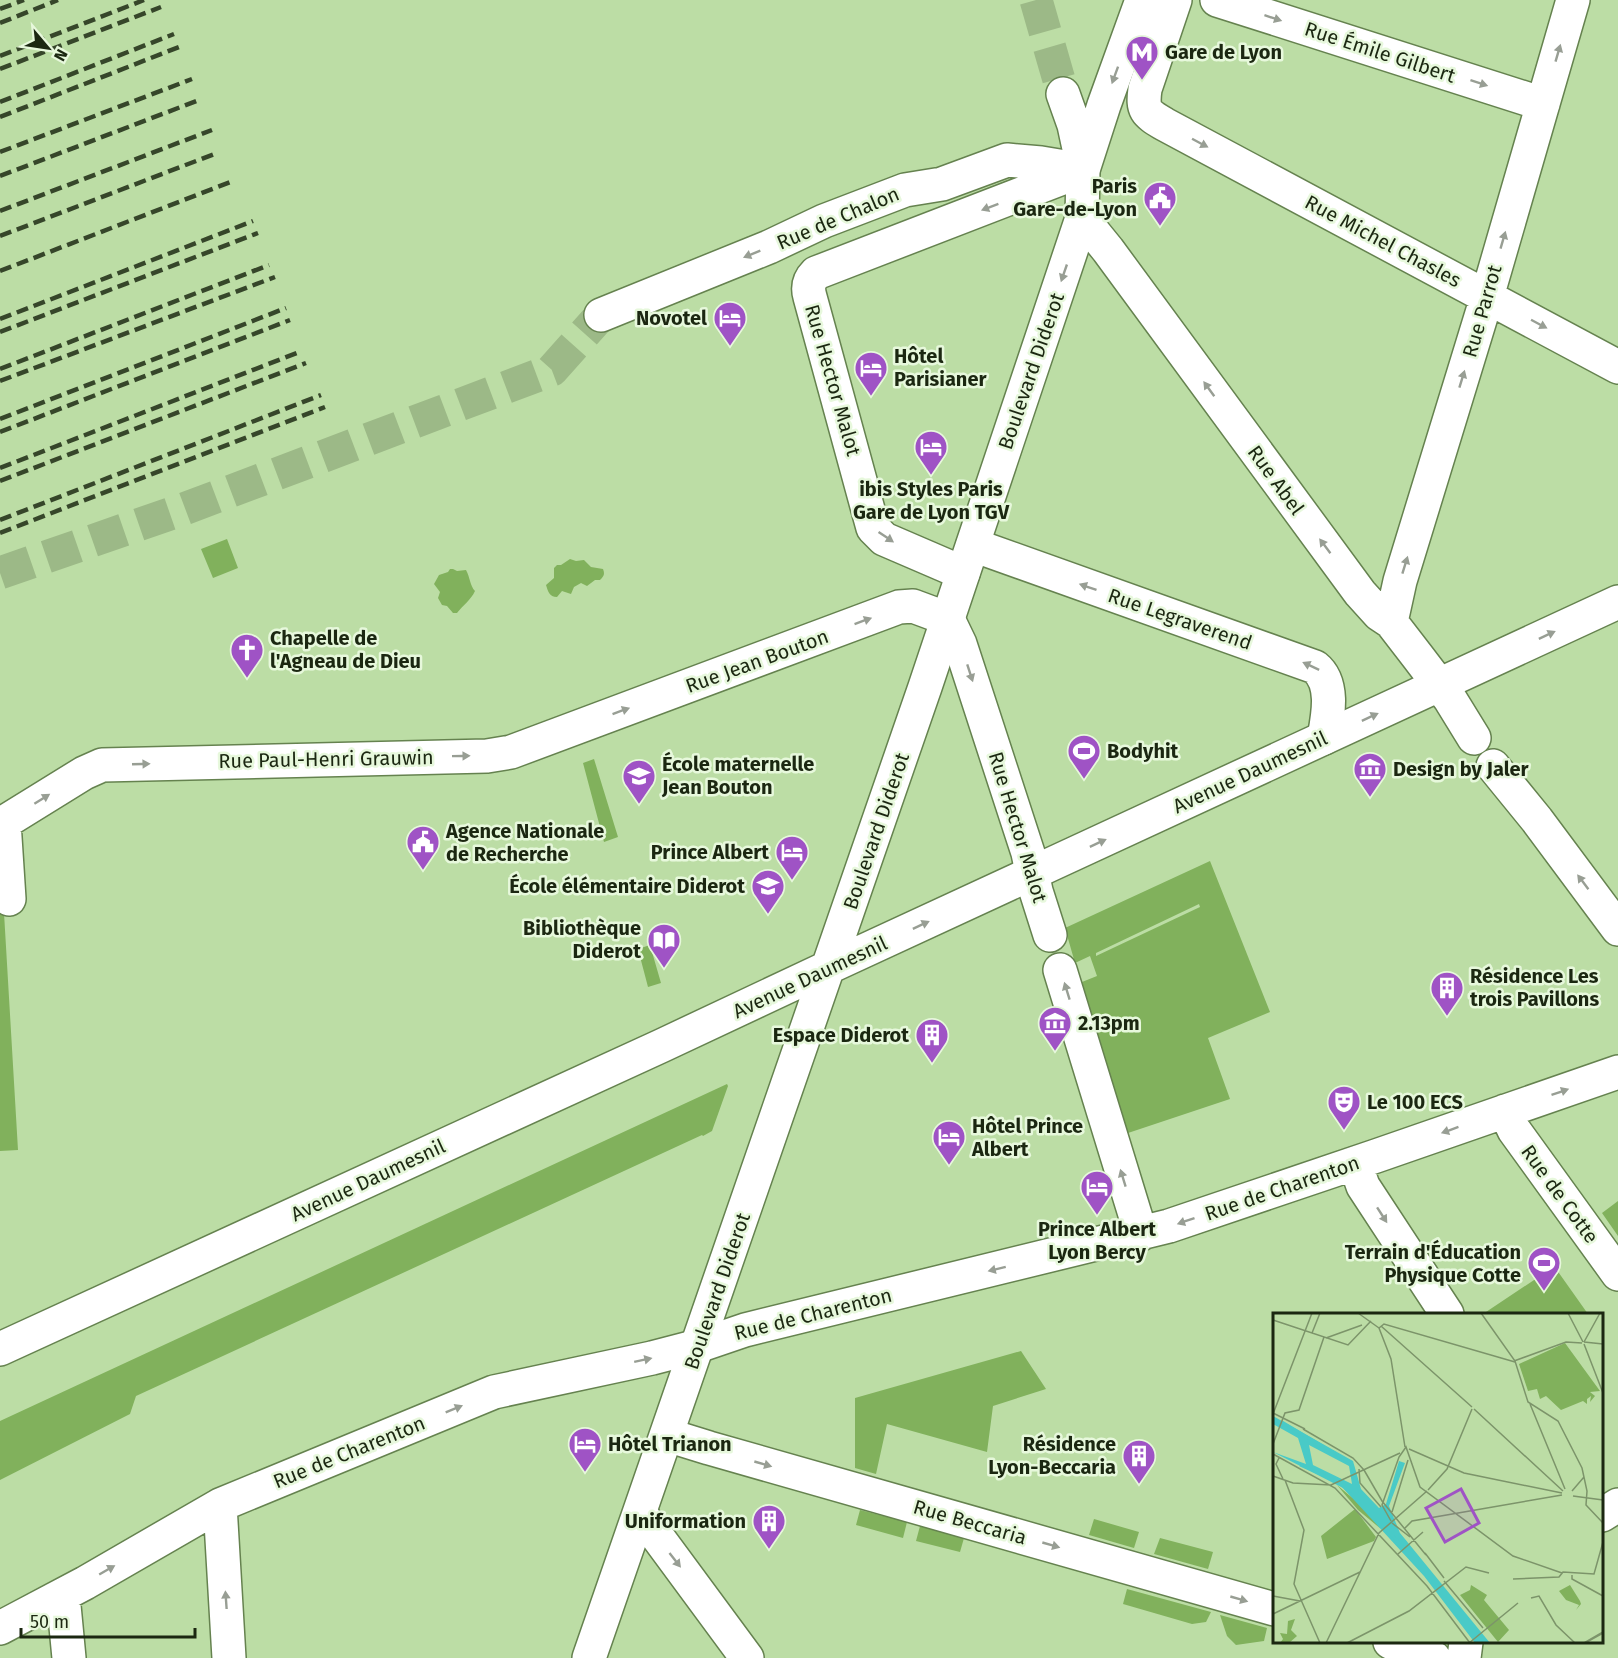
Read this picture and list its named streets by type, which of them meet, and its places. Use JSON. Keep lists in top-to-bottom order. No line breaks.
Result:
{"streets":{"street":["Rue Émile Gilbert","Rue de Chalon","Rue Michel Chasles","Rue Parrot","Boulevard Diderot","Rue Hector Malot","Rue Abel","Rue Legraverend","Rue Jean Bouton","Rue Paul-Henri Grauwin","Avenue Daumesnil","Rue de Charenton","Rue de Cotte","Rue Beccaria"]},"crossings":[["Rue Émile Gilbert","Rue Parrot"],["Rue de Chalon","Boulevard Diderot"],["Rue de Chalon","Rue Hector Malot"],["Rue Michel Chasles","Rue Parrot"],["Rue Parrot","Rue Abel"],["Boulevard Diderot","Rue Hector Malot"],["Boulevard Diderot","Rue Abel"],["Boulevard Diderot","Rue Legraverend"],["Boulevard Diderot","Rue Jean Bouton"],["Boulevard Diderot","Avenue Daumesnil"],["Boulevard Diderot","Rue de Charenton"],["Boulevard Diderot","Rue Beccaria"],["Rue Hector Malot","Rue Legraverend"],["Rue Hector Malot","Rue Jean Bouton"],["Rue Hector Malot","Avenue Daumesnil"],["Rue Abel","Avenue Daumesnil"],["Rue Legraverend","Avenue Daumesnil"],["Rue Jean Bouton","Rue Paul-Henri Grauwin"],["Rue de Charenton","Rue de Cotte"]],"one_way":["Rue Émile Gilbert","Rue de Chalon","Rue Michel Chasles","Rue Parrot","Rue Abel","Rue Legraverend","Rue Jean Bouton","Rue Paul-Henri Grauwin","Avenue Daumesnil","Rue Beccaria"],"places":{"metro station":["Gare de Lyon"],"public building":["Paris Gare-de-Lyon","Agence Nationale de Recherche"],"hotel":["Novotel","Hôtel Parisianer","ibis Styles Paris Gare de Lyon TGV","Prince Albert","Hôtel Prince Albert","Prince Albert Lyon Bercy","Hôtel Trianon"],"church":["Chapelle de l'Agneau de Dieu"],"sports":["Bodyhit","Terrain d'Éducation Physique Cotte"],"museum":["Design by Jaler","2.13pm"],"school or university":["École maternelle Jean Bouton","École élémentaire Diderot"],"library":["Bibliothèque Diderot"],"building":["Résidence Les trois Pavillons","Espace Diderot","Résidence Lyon-Beccaria","Uniformation"],"theatre":["Le 100 ECS"]},"scale_bar":"50 m","north":"bottom right"}
